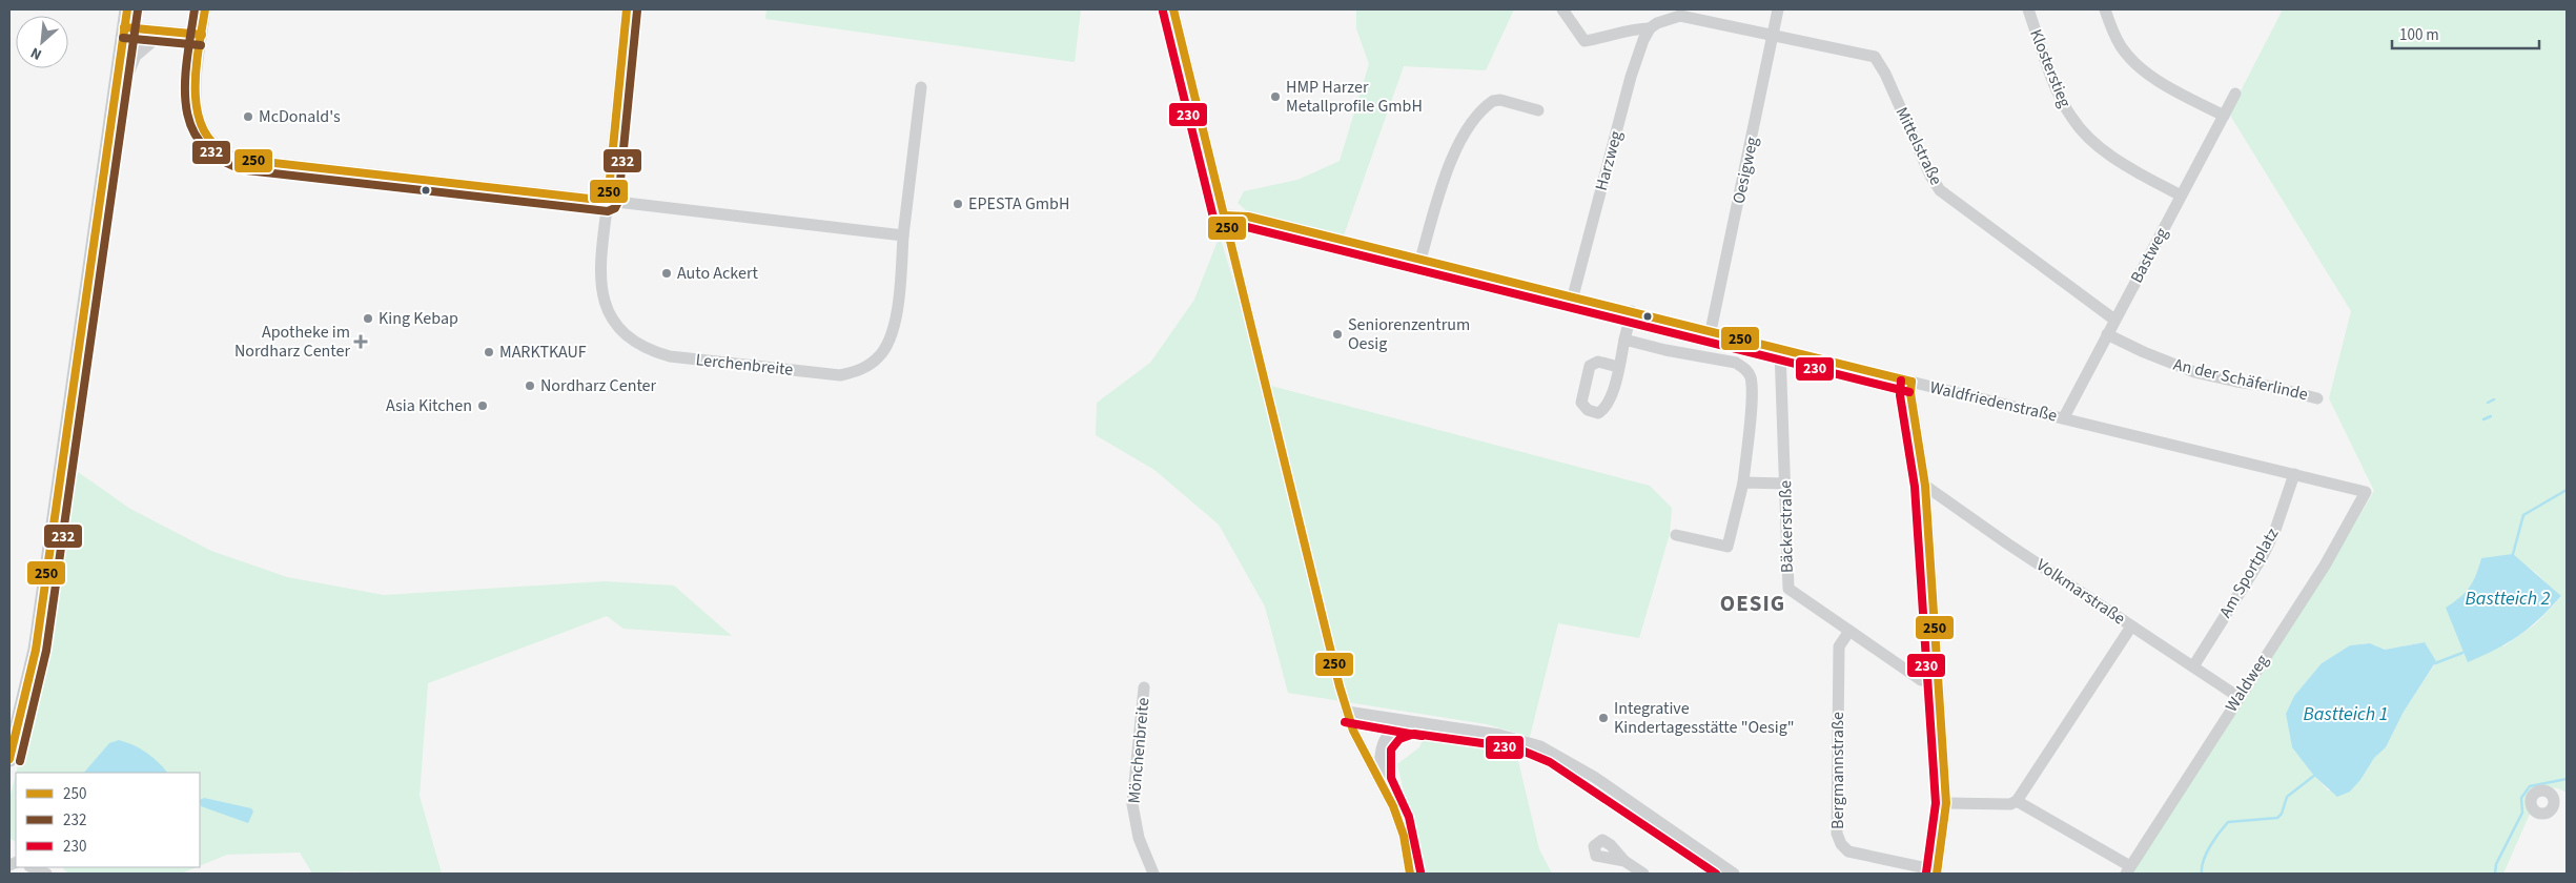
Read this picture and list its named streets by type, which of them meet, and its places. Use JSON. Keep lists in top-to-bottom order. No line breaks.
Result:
{"streets":{"street":["Klosterstieg","Mittelstraße","Harzweg","Oesigweg","Bastweg","Lerchenbreite","An der Schäferlinde","Waldfriedenstraße","Bäckerstraße","Am Sportplatz","Volkmarstraße","Waldweg","Mönchenbreite","Bergmannstraße"]},"crossings":[["Klosterstieg","Bastweg"],["Mittelstraße","Oesigweg"],["Mittelstraße","Bastweg"],["Harzweg","Waldfriedenstraße"],["Oesigweg","Waldfriedenstraße"],["Bastweg","An der Schäferlinde"],["Bastweg","Waldfriedenstraße"],["Waldfriedenstraße","Bäckerstraße"],["Waldfriedenstraße","Am Sportplatz"],["Waldfriedenstraße","Waldweg"],["Bäckerstraße","Bergmannstraße"],["Am Sportplatz","Volkmarstraße"],["Volkmarstraße","Waldweg"]],"districts":["OESIG"],"water":["Bastteich 2","Bastteich 1"],"places":{"other":["HMP Harzer Metallprofile GmbH","McDonald's","EPESTA GmbH","Auto Ackert","King Kebap","Seniorenzentrum Oesig","MARKTKAUF","Nordharz Center","Asia Kitchen","Integrative Kindertagesstätte \"Oesig\""],"health":["Apotheke im Nordharz Center"]},"lines":["transit line 250","transit line 232","transit line 230"],"legend":["250","232","230"],"scale_bar":"100 m","north":"bottom left"}
